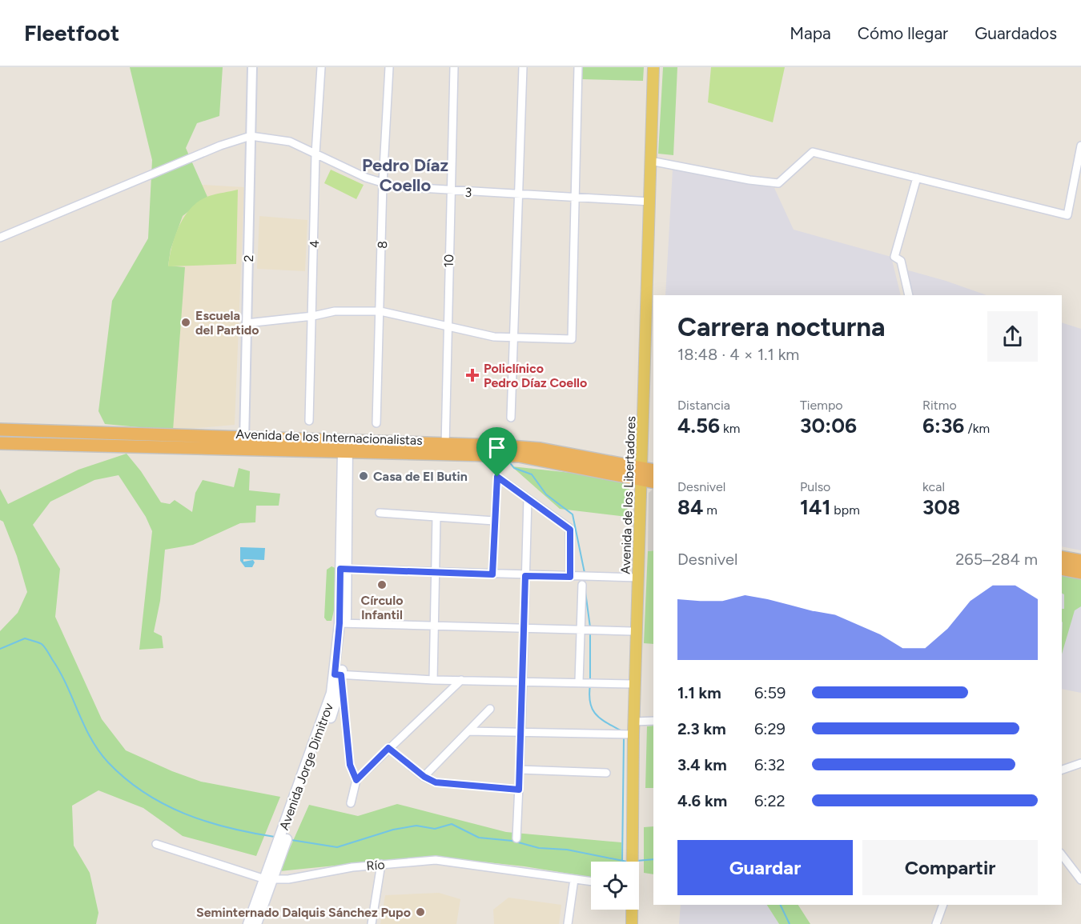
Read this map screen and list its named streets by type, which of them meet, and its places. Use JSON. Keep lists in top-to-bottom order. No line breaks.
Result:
{"streets":{"highway":["Avenida de los Internacionalistas"],"main road":["Avenida de los Libertadores","Avenida Jorge Dimitrov"],"street":["3","4","8","2","10","Río"]},"crossings":[["3","4"],["3","8"],["3","2"],["3","10"],["3","Avenida de los Libertadores"],["2","Avenida de los Internacionalistas"],["10","Avenida de los Internacionalistas"],["Avenida de los Internacionalistas","Avenida de los Libertadores"],["Avenida de los Internacionalistas","Avenida Jorge Dimitrov"],["Avenida Jorge Dimitrov","Río"]],"districts":["Pedro Díaz Coello"],"places":{"other":["Escuela del Partido","Casa de El Butin","Círculo Infantil","Seminternado Dalquis Sánchez Pupo"],"health":["Policlínico Pedro Díaz Coello"]},"page":{"header":"Fleetfoot","nav":["Mapa","Cómo llegar","Guardados"],"heading":["Carrera nocturna","18:48 · 4 × 1.1 km"],"stats":[["Distancia","4.56 km"],["Tiempo","30:06"],["Ritmo","6:36 /km"],["Desnivel","84 m"],["Pulso","141 bpm"],["kcal","308"]],"chart":["Desnivel","265–284 m"],"list":[{"name":"1.1 km","note":"6:59"},{"name":"2.3 km","note":"6:29"},{"name":"3.4 km","note":"6:32"},{"name":"4.6 km","note":"6:22"}],"buttons":["Guardar","Compartir"]}}
